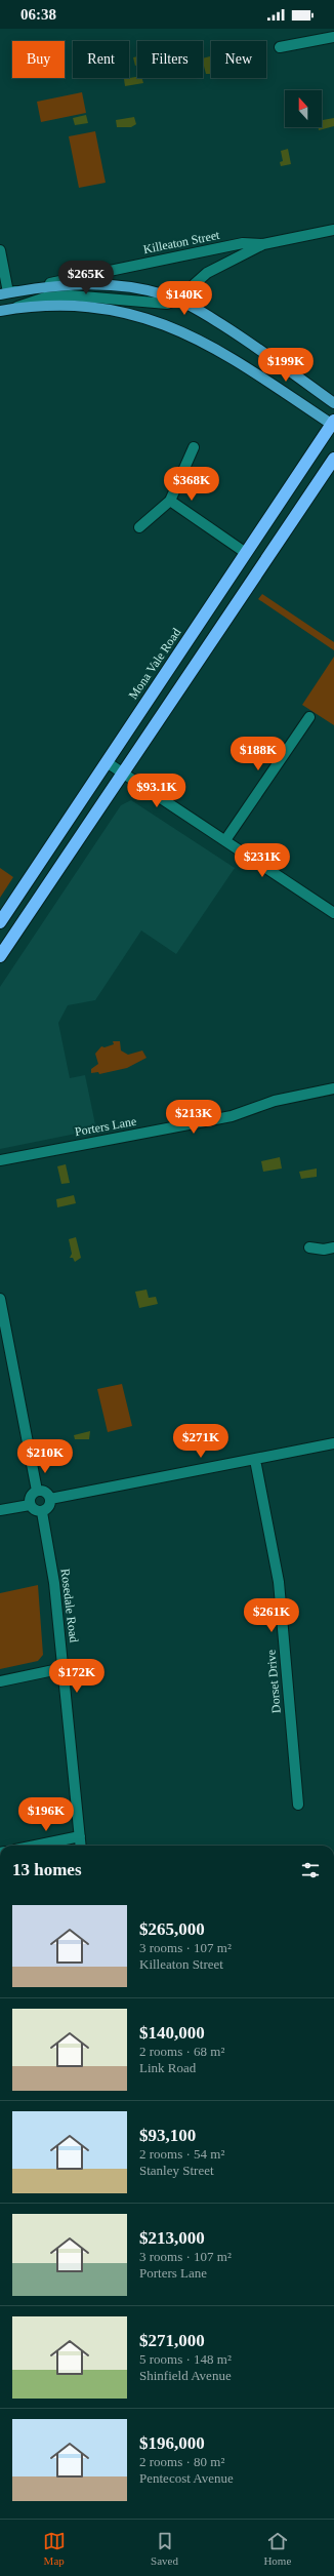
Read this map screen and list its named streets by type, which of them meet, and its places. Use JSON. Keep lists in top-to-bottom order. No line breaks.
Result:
{"streets":{"highway":["Mona Vale Road"],"main road":["Killeaton Street"],"street":["Porters Lane","Rosedale Road","Dorset Drive"]},"crossings":[["Killeaton Street","Mona Vale Road"]],"north":"top","page":{"status":"06:38","chip":["Buy","Rent","Filters","New"],"price":["$265K","$140K","$199K","$368K","$188K","$93.1K","$231K","$213K","$271K","$210K","$261K","$172K","$196K"],"heading":"13 homes","list":[{"name":"$265,000","note":"3 rooms · 107 m² · Killeaton Street"},{"name":"$140,000","note":"2 rooms · 68 m² · Link Road"},{"name":"$93,100","note":"2 rooms · 54 m² · Stanley Street"},{"name":"$213,000","note":"3 rooms · 107 m² · Porters Lane"},{"name":"$271,000","note":"5 rooms · 148 m² · Shinfield Avenue"},{"name":"$196,000","note":"2 rooms · 80 m² · Pentecost Avenue"}],"tabs":["Map","Saved","Home"]}}
